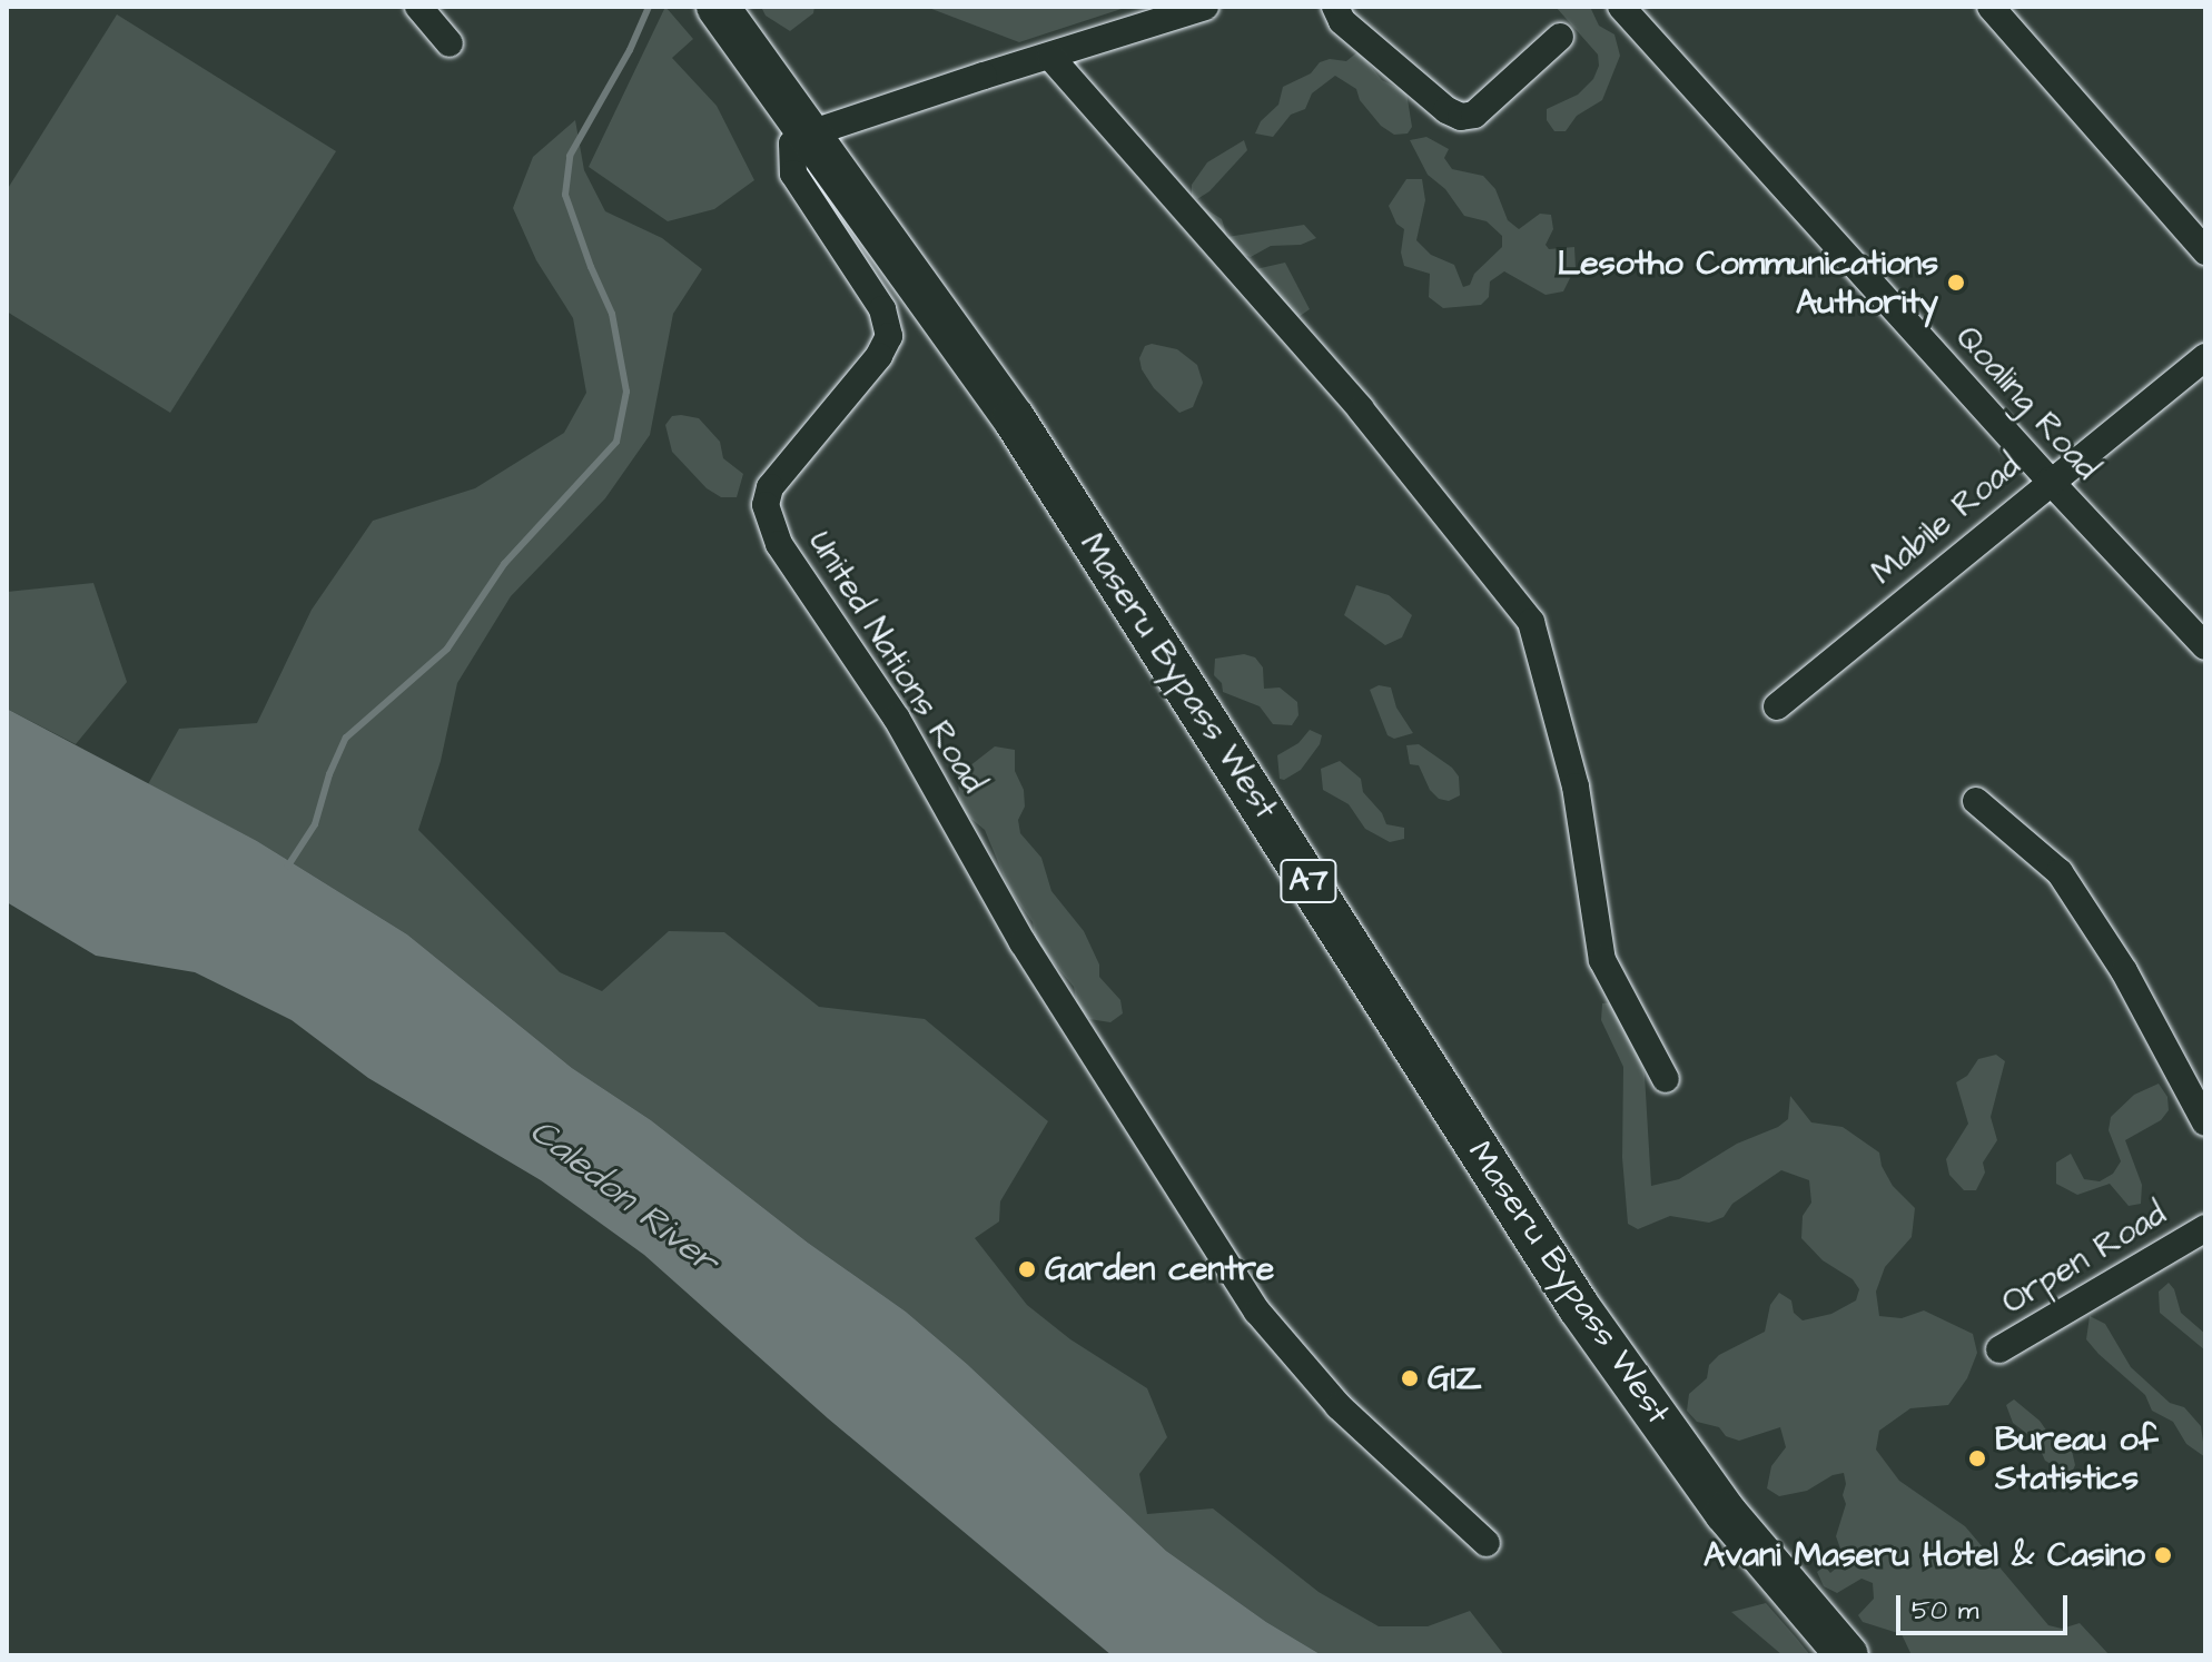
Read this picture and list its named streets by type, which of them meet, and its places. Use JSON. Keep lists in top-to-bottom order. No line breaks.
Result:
{"streets":{"main road":["Maseru Bypass West","A7"],"street":["Qoaling Road","Mabile Road","United Nations Road","Orpen Road"]},"crossings":[["Qoaling Road","Mabile Road"],["United Nations Road","Maseru Bypass West"]],"water":["Caledon River"],"places":["Lesotho Communications Authority","Garden centre","GIZ","Bureau of Statistics","Avani Maseru Hotel & Casino"],"scale_bar":"50 m"}
